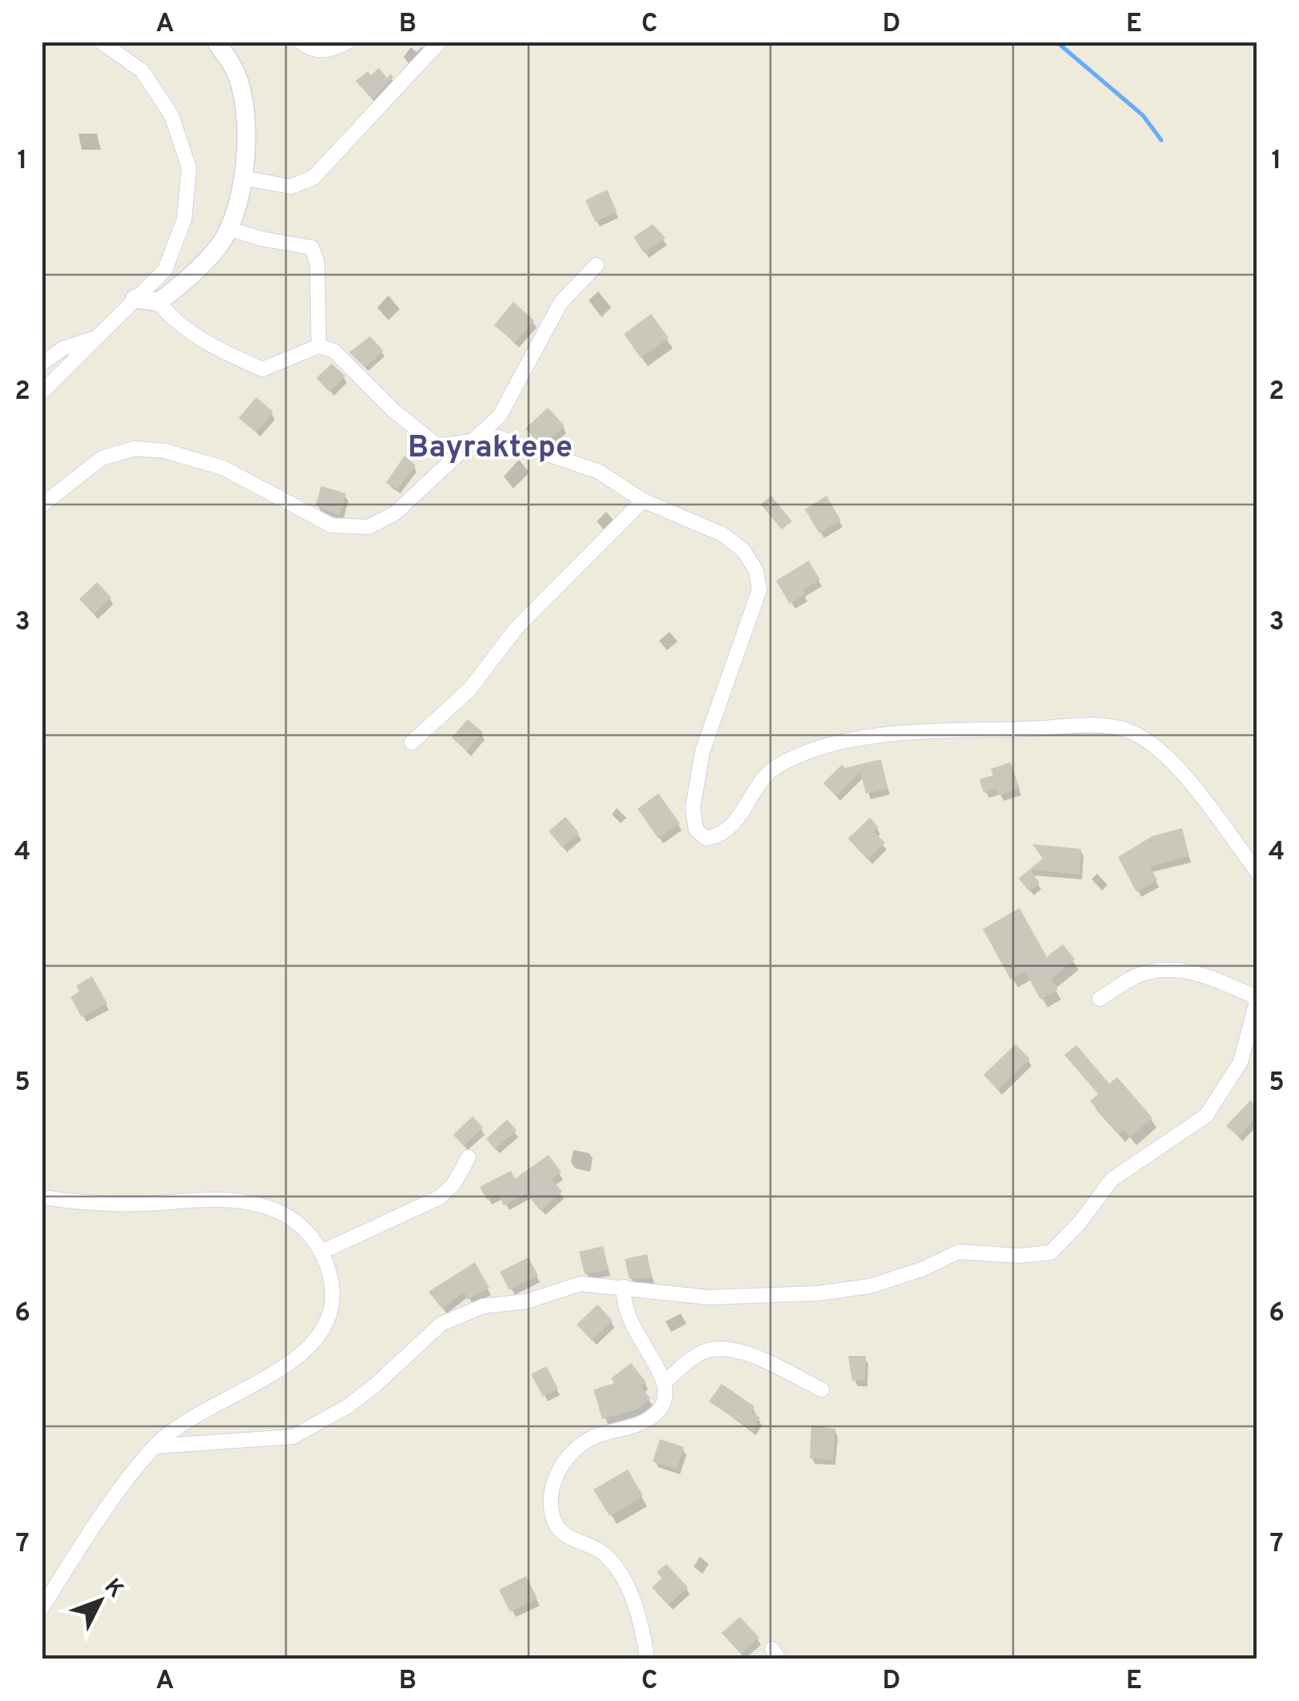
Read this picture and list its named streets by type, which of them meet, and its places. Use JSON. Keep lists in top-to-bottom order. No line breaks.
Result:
{"districts":["Bayraktepe"],"north":"top right","grid":{"columns":["A","B","C","D","E"],"rows":["1","2","3","4","5","6","7"]}}
